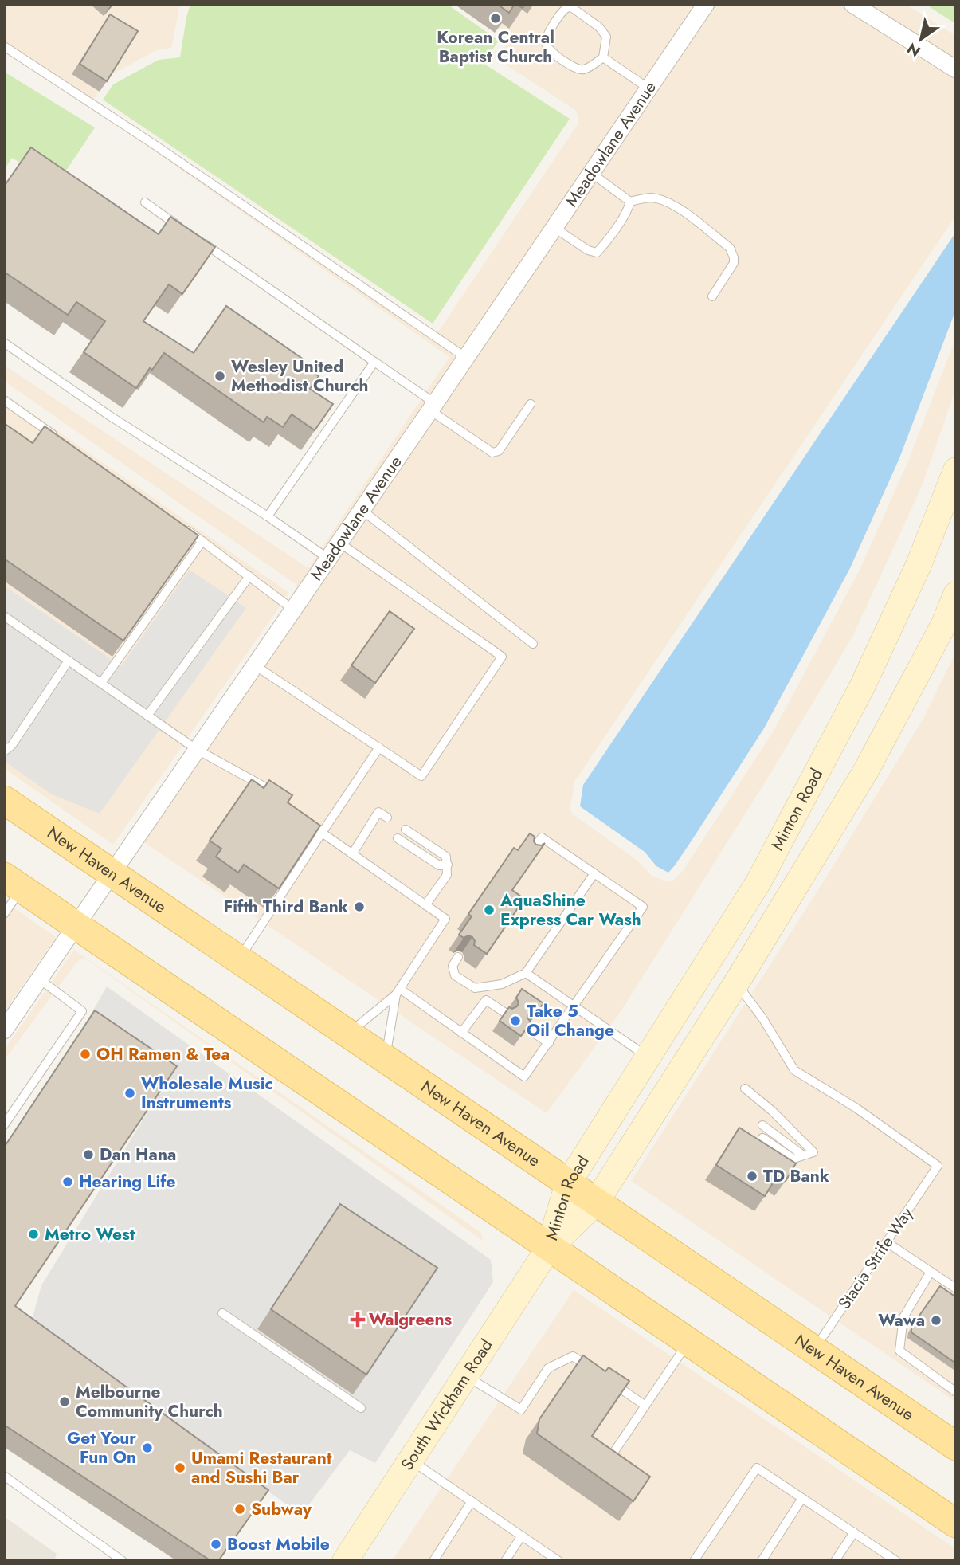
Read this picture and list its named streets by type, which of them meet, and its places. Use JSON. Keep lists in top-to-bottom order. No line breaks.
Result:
{"streets":{"main road":["Minton Road","New Haven Avenue","South Wickham Road"],"street":["Meadowlane Avenue"],"lane":["Stacia Strife Way"]},"crossings":[["Meadowlane Avenue","New Haven Avenue"],["Minton Road","New Haven Avenue"],["Minton Road","Stacia Strife Way"],["Minton Road","South Wickham Road"],["New Haven Avenue","Stacia Strife Way"]],"places":{"other":["Korean Central Baptist Church","Wesley United Methodist Church","Fifth Third Bank","AquaShine Express Car Wash","Take 5 Oil Change","OH Ramen & Tea","Wholesale Music Instruments","Dan Hana","TD Bank","Hearing Life","Metro West","Wawa","Melbourne Community Church","Get Your Fun On","Umami Restaurant and Sushi Bar","Subway","Boost Mobile"],"health":["Walgreens"]},"north":"bottom left"}
